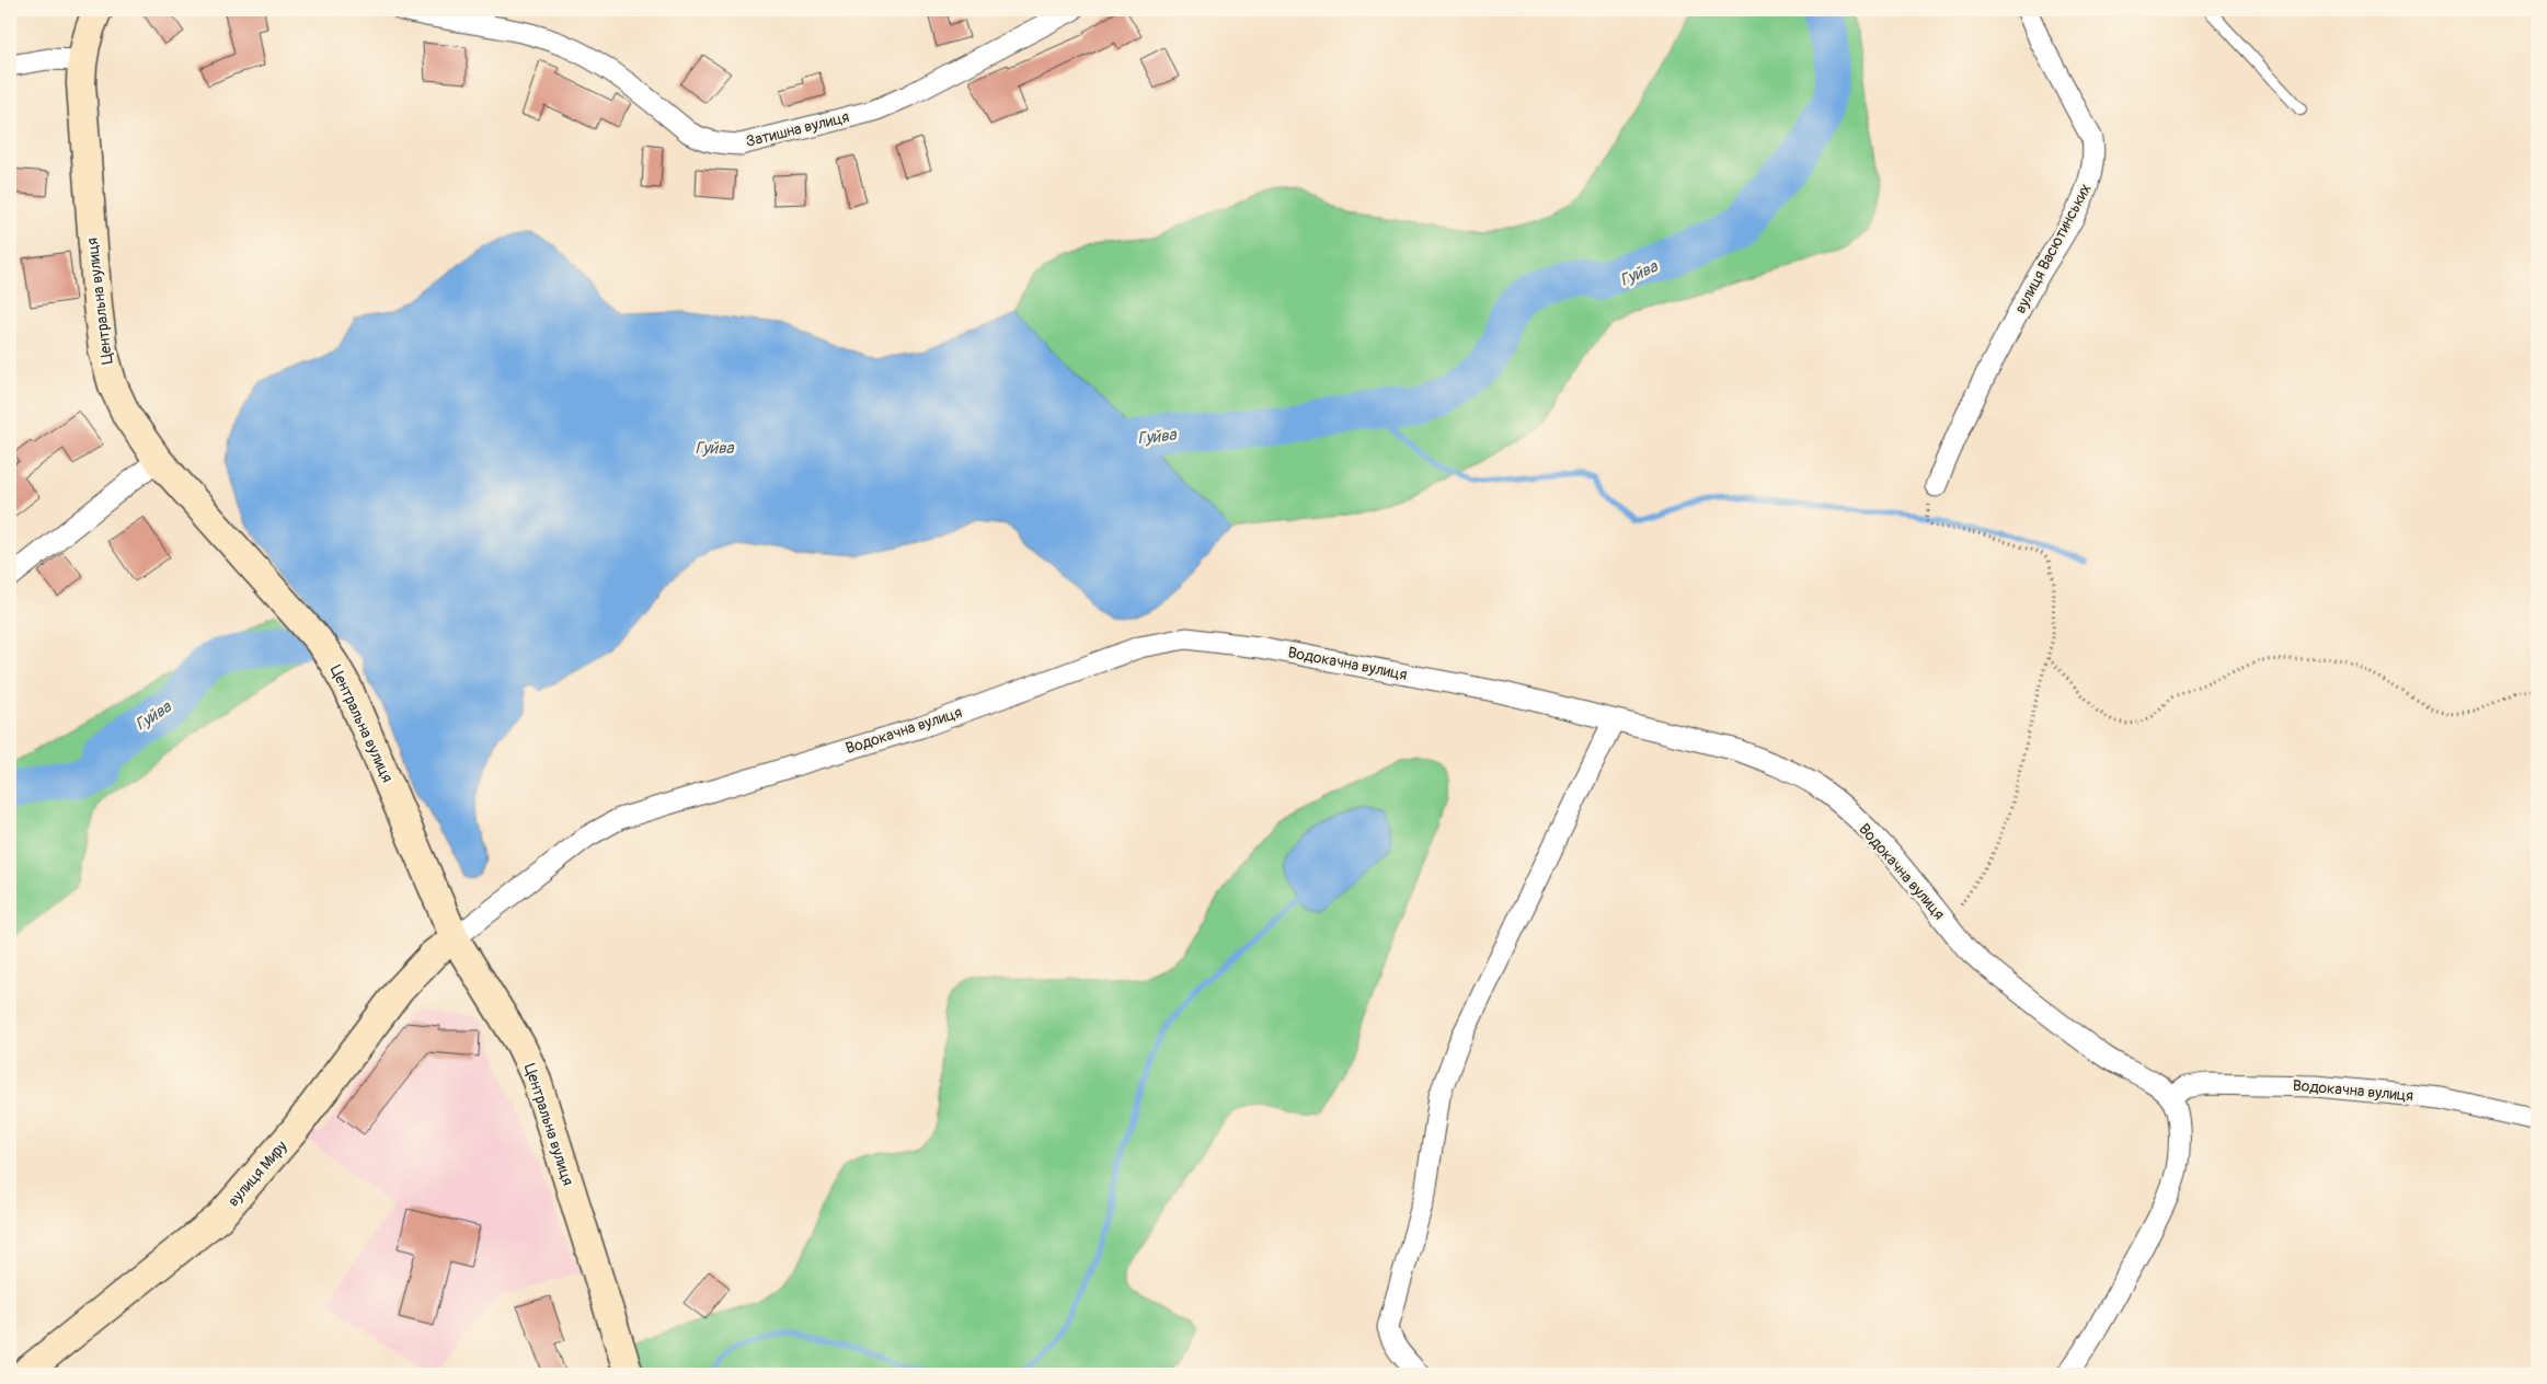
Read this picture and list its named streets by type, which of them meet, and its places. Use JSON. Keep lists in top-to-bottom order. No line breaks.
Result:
{"streets":{"street":["Затишна вулиця","вулиця Васютинських","Центральна вулиця","Водокачна вулиця","вулиця Миру"]},"crossings":[["Центральна вулиця","Водокачна вулиця"],["Центральна вулиця","вулиця Миру"],["Водокачна вулиця","вулиця Миру"]],"water":["Гуйва"]}
